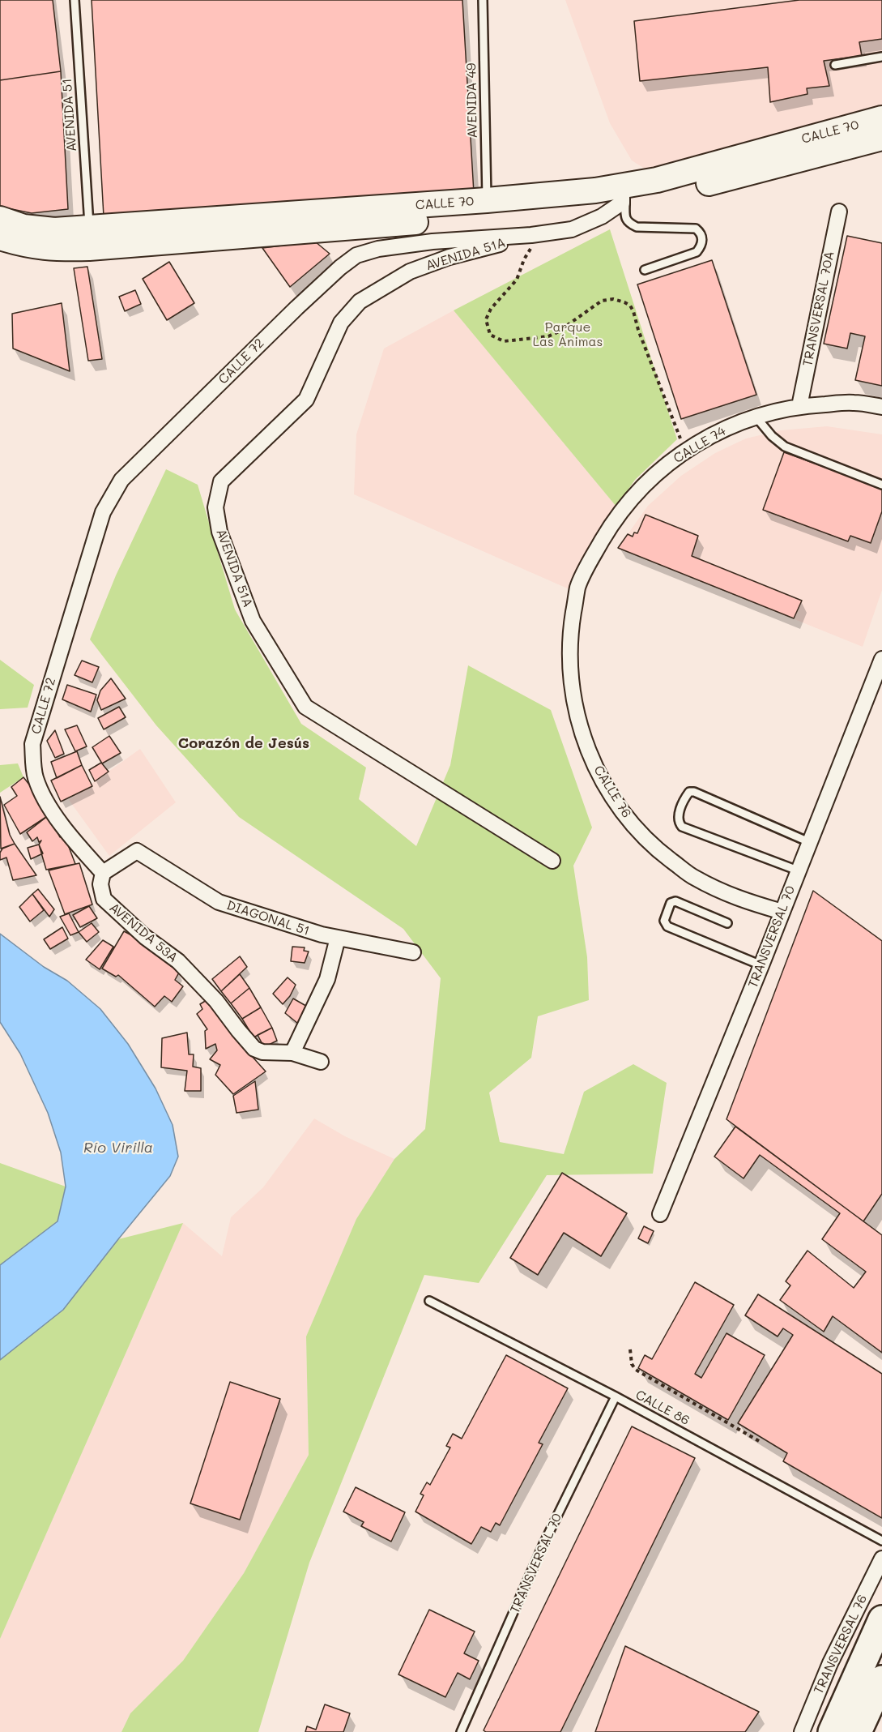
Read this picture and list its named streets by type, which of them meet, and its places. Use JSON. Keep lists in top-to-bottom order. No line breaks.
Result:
{"streets":{"main road":["CALLE 70"],"street":["AVENIDA 51A","TRANSVERSAL 70A","CALLE 72","CALLE 74","CALLE 76","DIAGONAL 51","AVENIDA 53A","TRANSVERSAL 70","TRANSVERSAL 76"],"lane":["AVENIDA 49","AVENIDA 51","CALLE 86"]},"crossings":[["AVENIDA 49","CALLE 70"],["AVENIDA 51","CALLE 70"],["CALLE 70","CALLE 72"],["AVENIDA 51A","CALLE 72"],["TRANSVERSAL 70A","CALLE 74"],["CALLE 72","DIAGONAL 51"],["CALLE 72","AVENIDA 53A"],["CALLE 74","CALLE 76"],["CALLE 76","TRANSVERSAL 70"],["DIAGONAL 51","AVENIDA 53A"],["TRANSVERSAL 70","CALLE 86"]],"districts":["Corazón de Jesús"],"water":["Río Virilla"],"parks":["Parque Las Ánimas"]}
